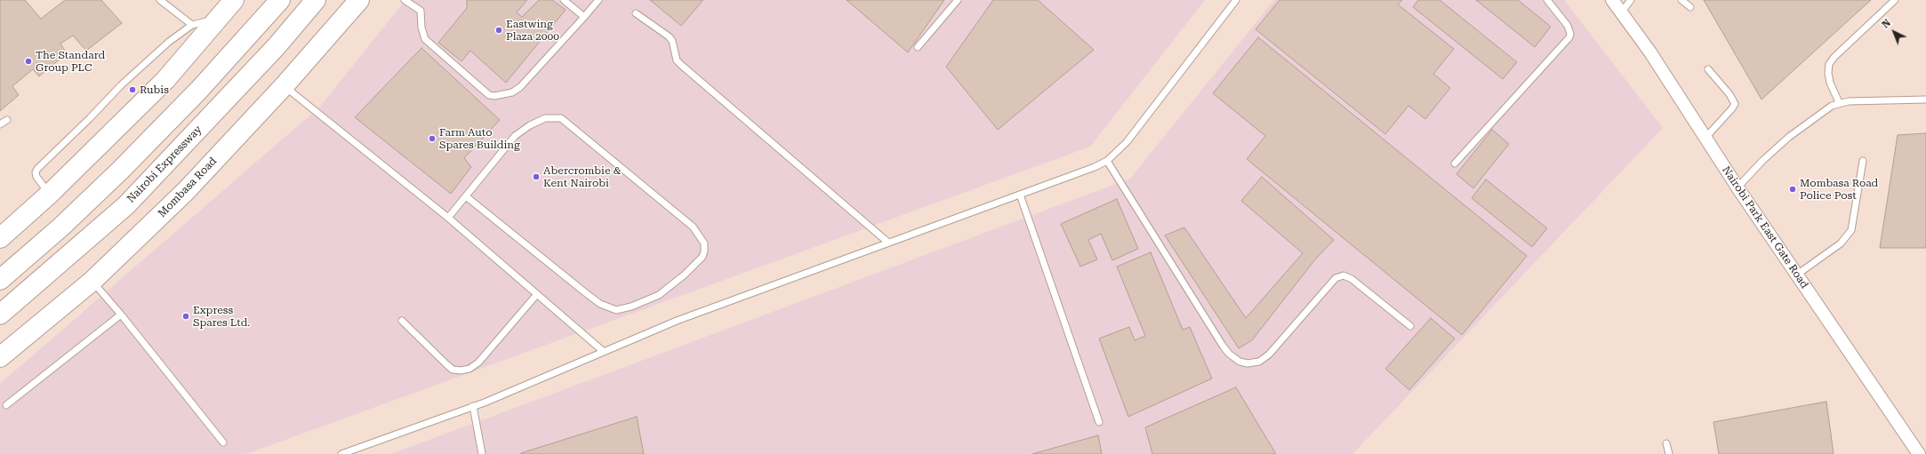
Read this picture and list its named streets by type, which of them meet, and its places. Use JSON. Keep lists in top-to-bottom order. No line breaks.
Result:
{"streets":{"highway":["Nairobi Expressway","Mombasa Road"],"street":["Nairobi Park East Gate Road"]},"places":["Eastwing Plaza 2000","The Standard Group PLC","Rubis","Farm Auto Spares Building","Abercrombie & Kent Nairobi","Mombasa Road Police Post","Express Spares Ltd."],"north":"top left"}
